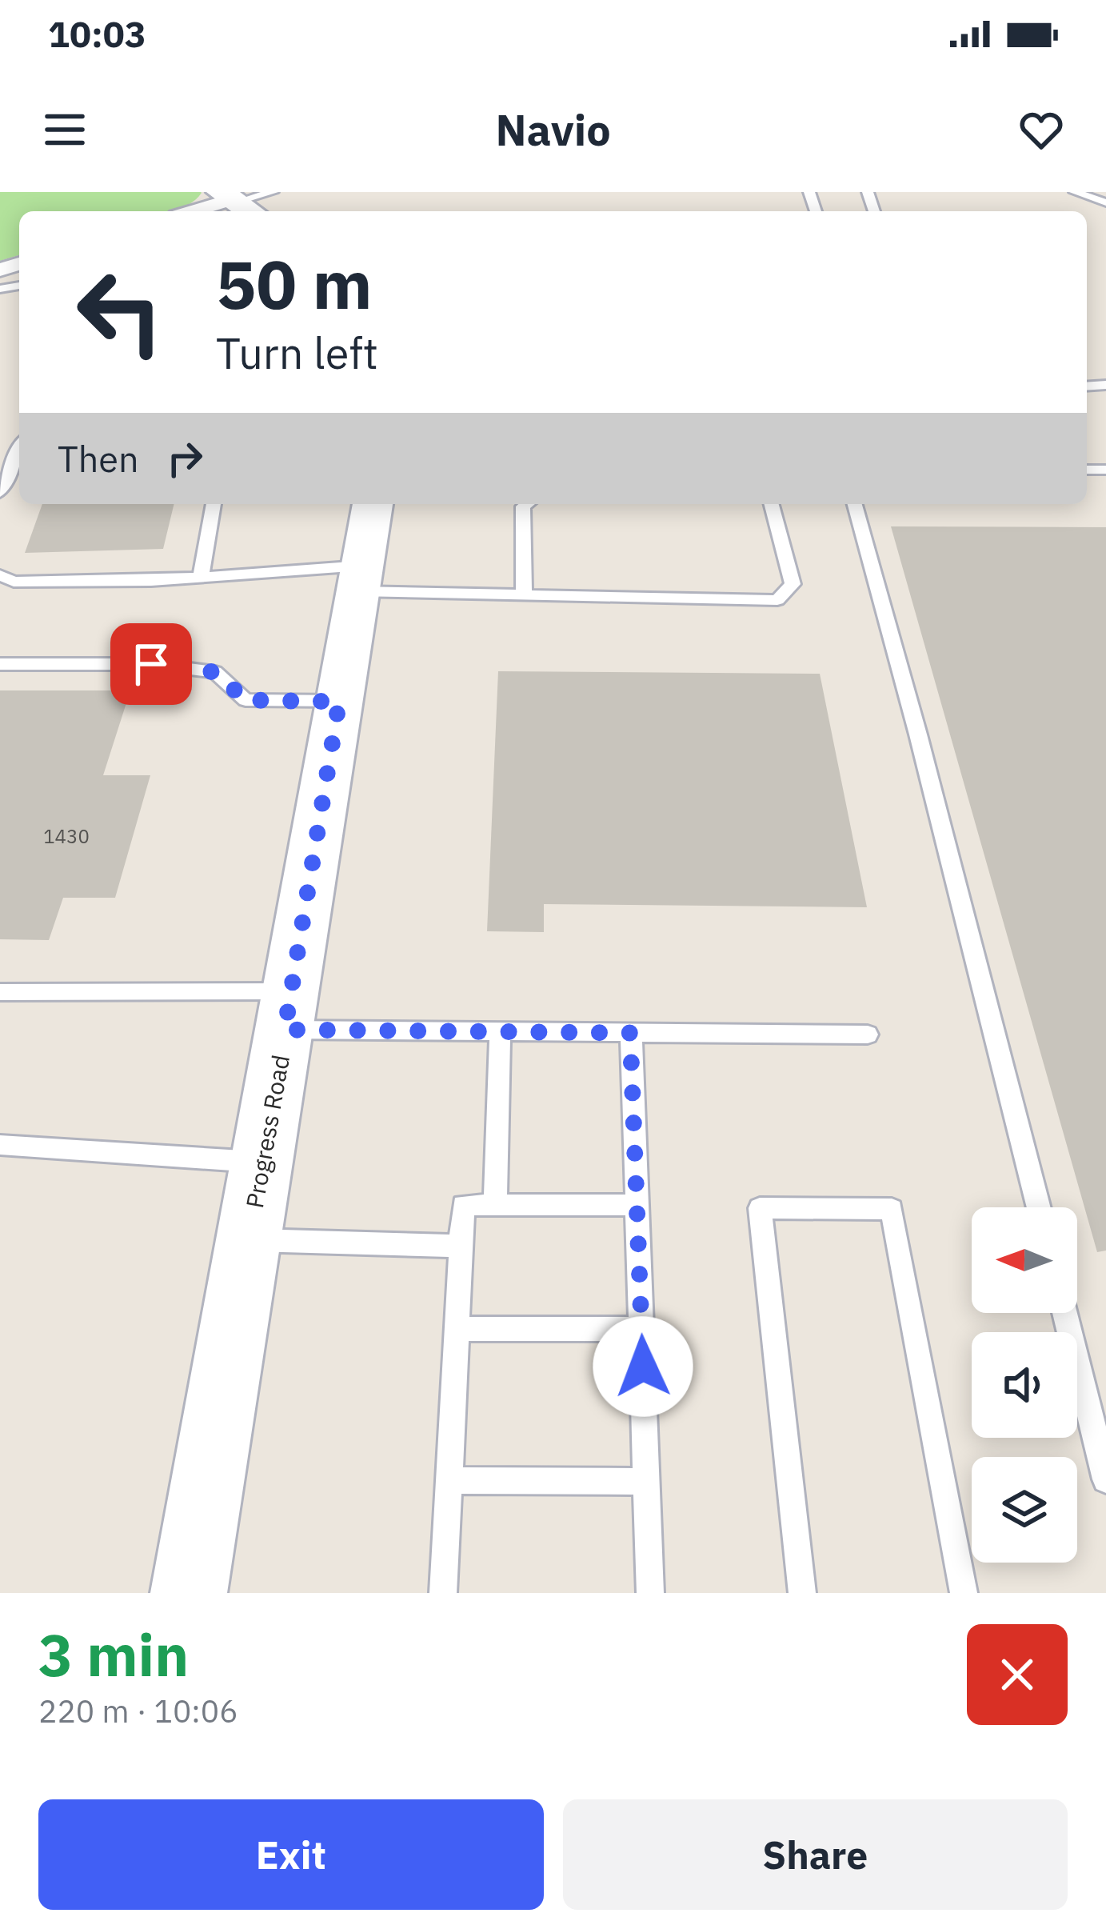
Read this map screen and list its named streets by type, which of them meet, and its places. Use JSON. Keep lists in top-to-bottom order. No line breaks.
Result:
{"streets":{"main road":["Progress Road"]},"house_numbers":["1430"],"north":"left","page":{"status":"10:03","header":"Navio","turn":["50 m","Turn left"],"then":"Then","heading":["3 min","220 m · 10:06"],"buttons":["Exit","Share"]}}
